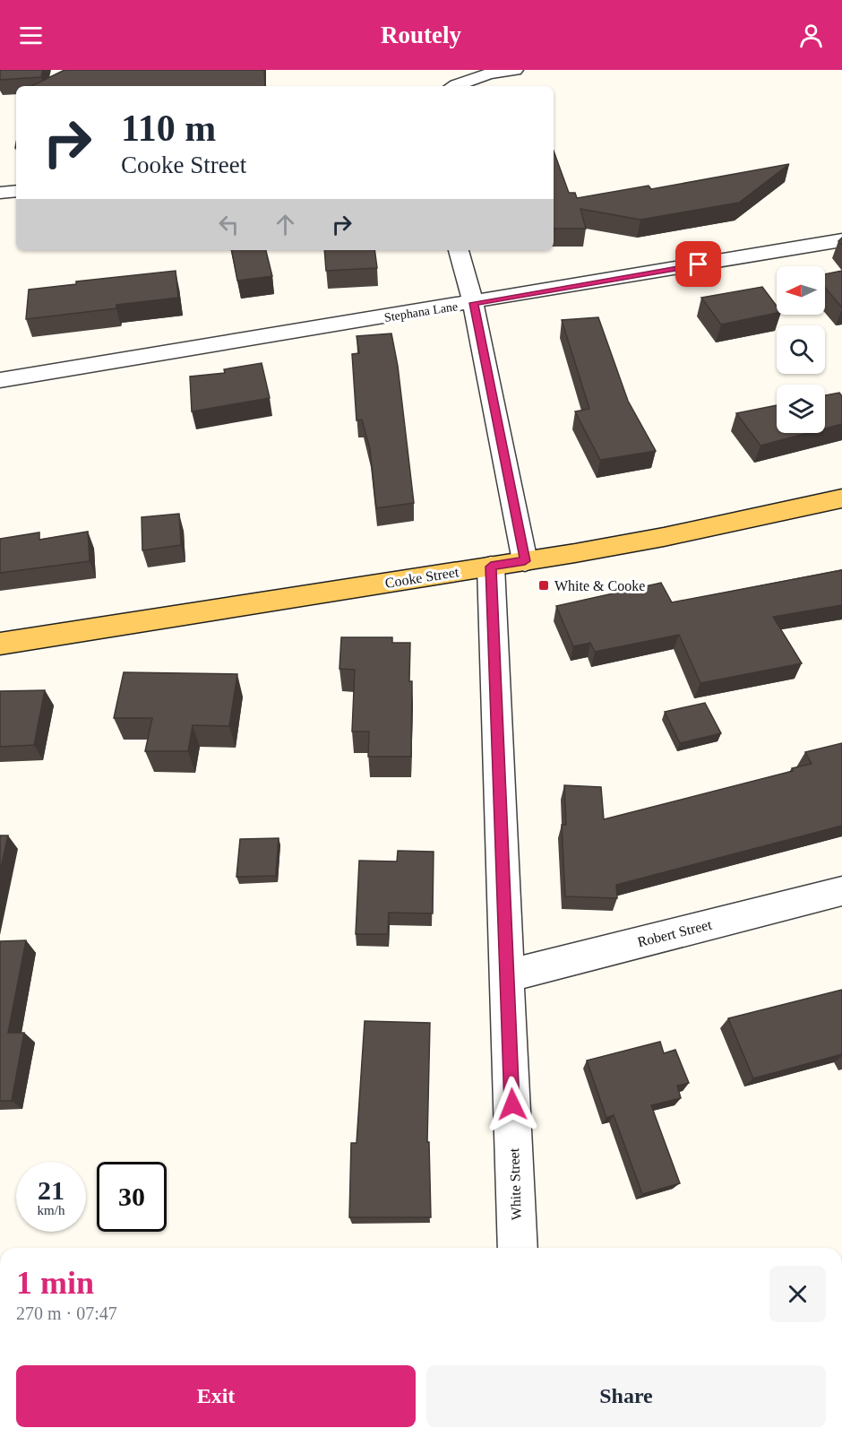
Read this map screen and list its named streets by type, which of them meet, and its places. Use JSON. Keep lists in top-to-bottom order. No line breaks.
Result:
{"streets":{"main road":["Cooke Street"],"street":["Stephana Lane","Robert Street","White Street"]},"crossings":[["Cooke Street","White Street"],["Robert Street","White Street"]],"places":{"transit":["White & Cooke"]},"north":"left","page":{"header":"Routely","turn":["110 m","Cooke Street"],"speed":"21 km/h","limit":"30","heading":["1 min","270 m · 07:47"],"buttons":["Exit","Share"]}}
